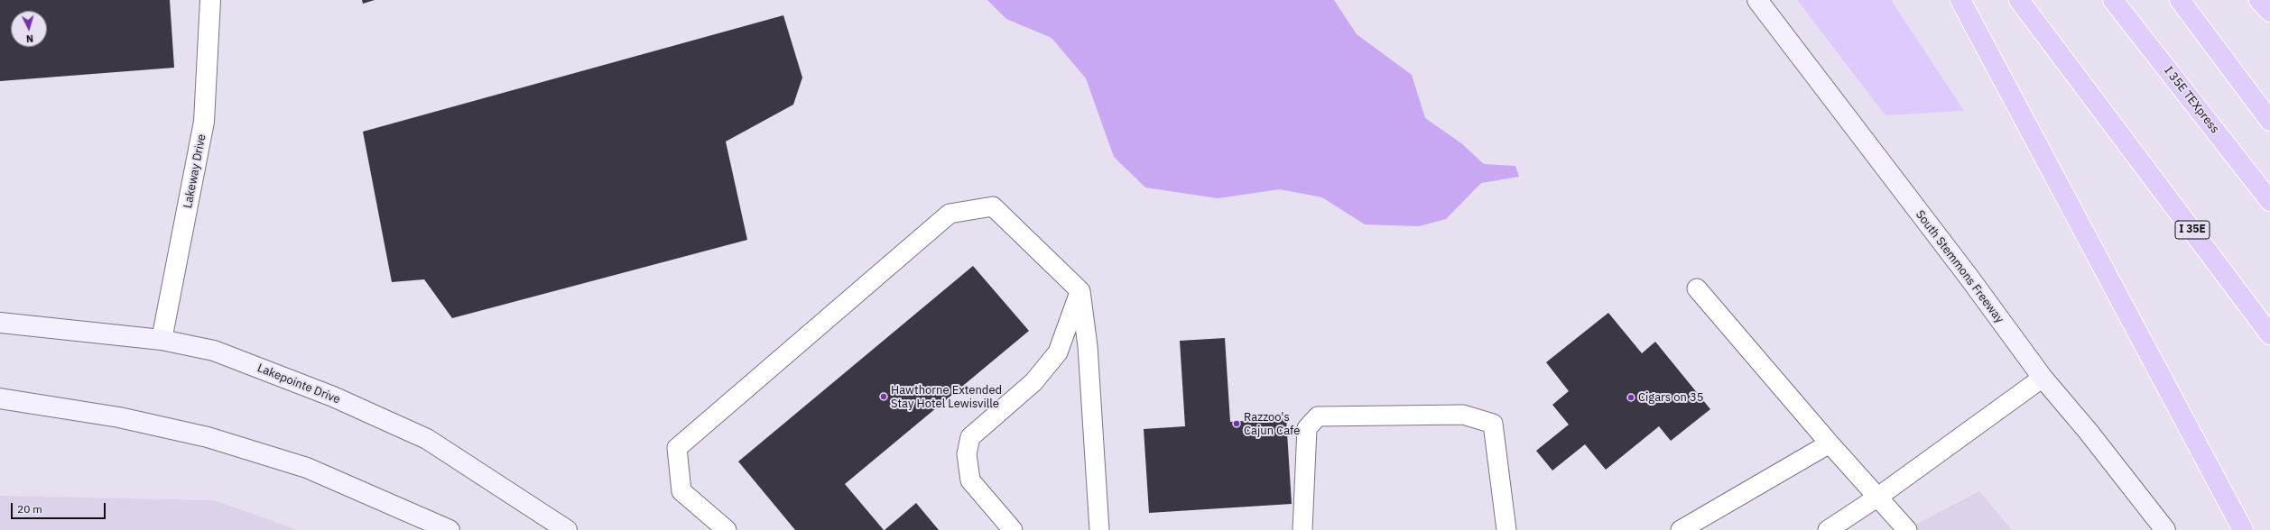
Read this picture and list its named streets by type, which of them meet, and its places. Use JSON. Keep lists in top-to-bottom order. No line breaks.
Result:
{"streets":{"highway":["I 35E TEXpress","I 35E"],"main road":["South Stemmons Freeway","Lakepointe Drive"],"street":["Lakeway Drive"]},"crossings":[["Lakeway Drive","Lakepointe Drive"]],"places":["Hawthorne Extended Stay Hotel Lewisville","Cigars on 35","Razzoo's Cajun Cafe"],"scale_bar":"20 m","north":"bottom"}
